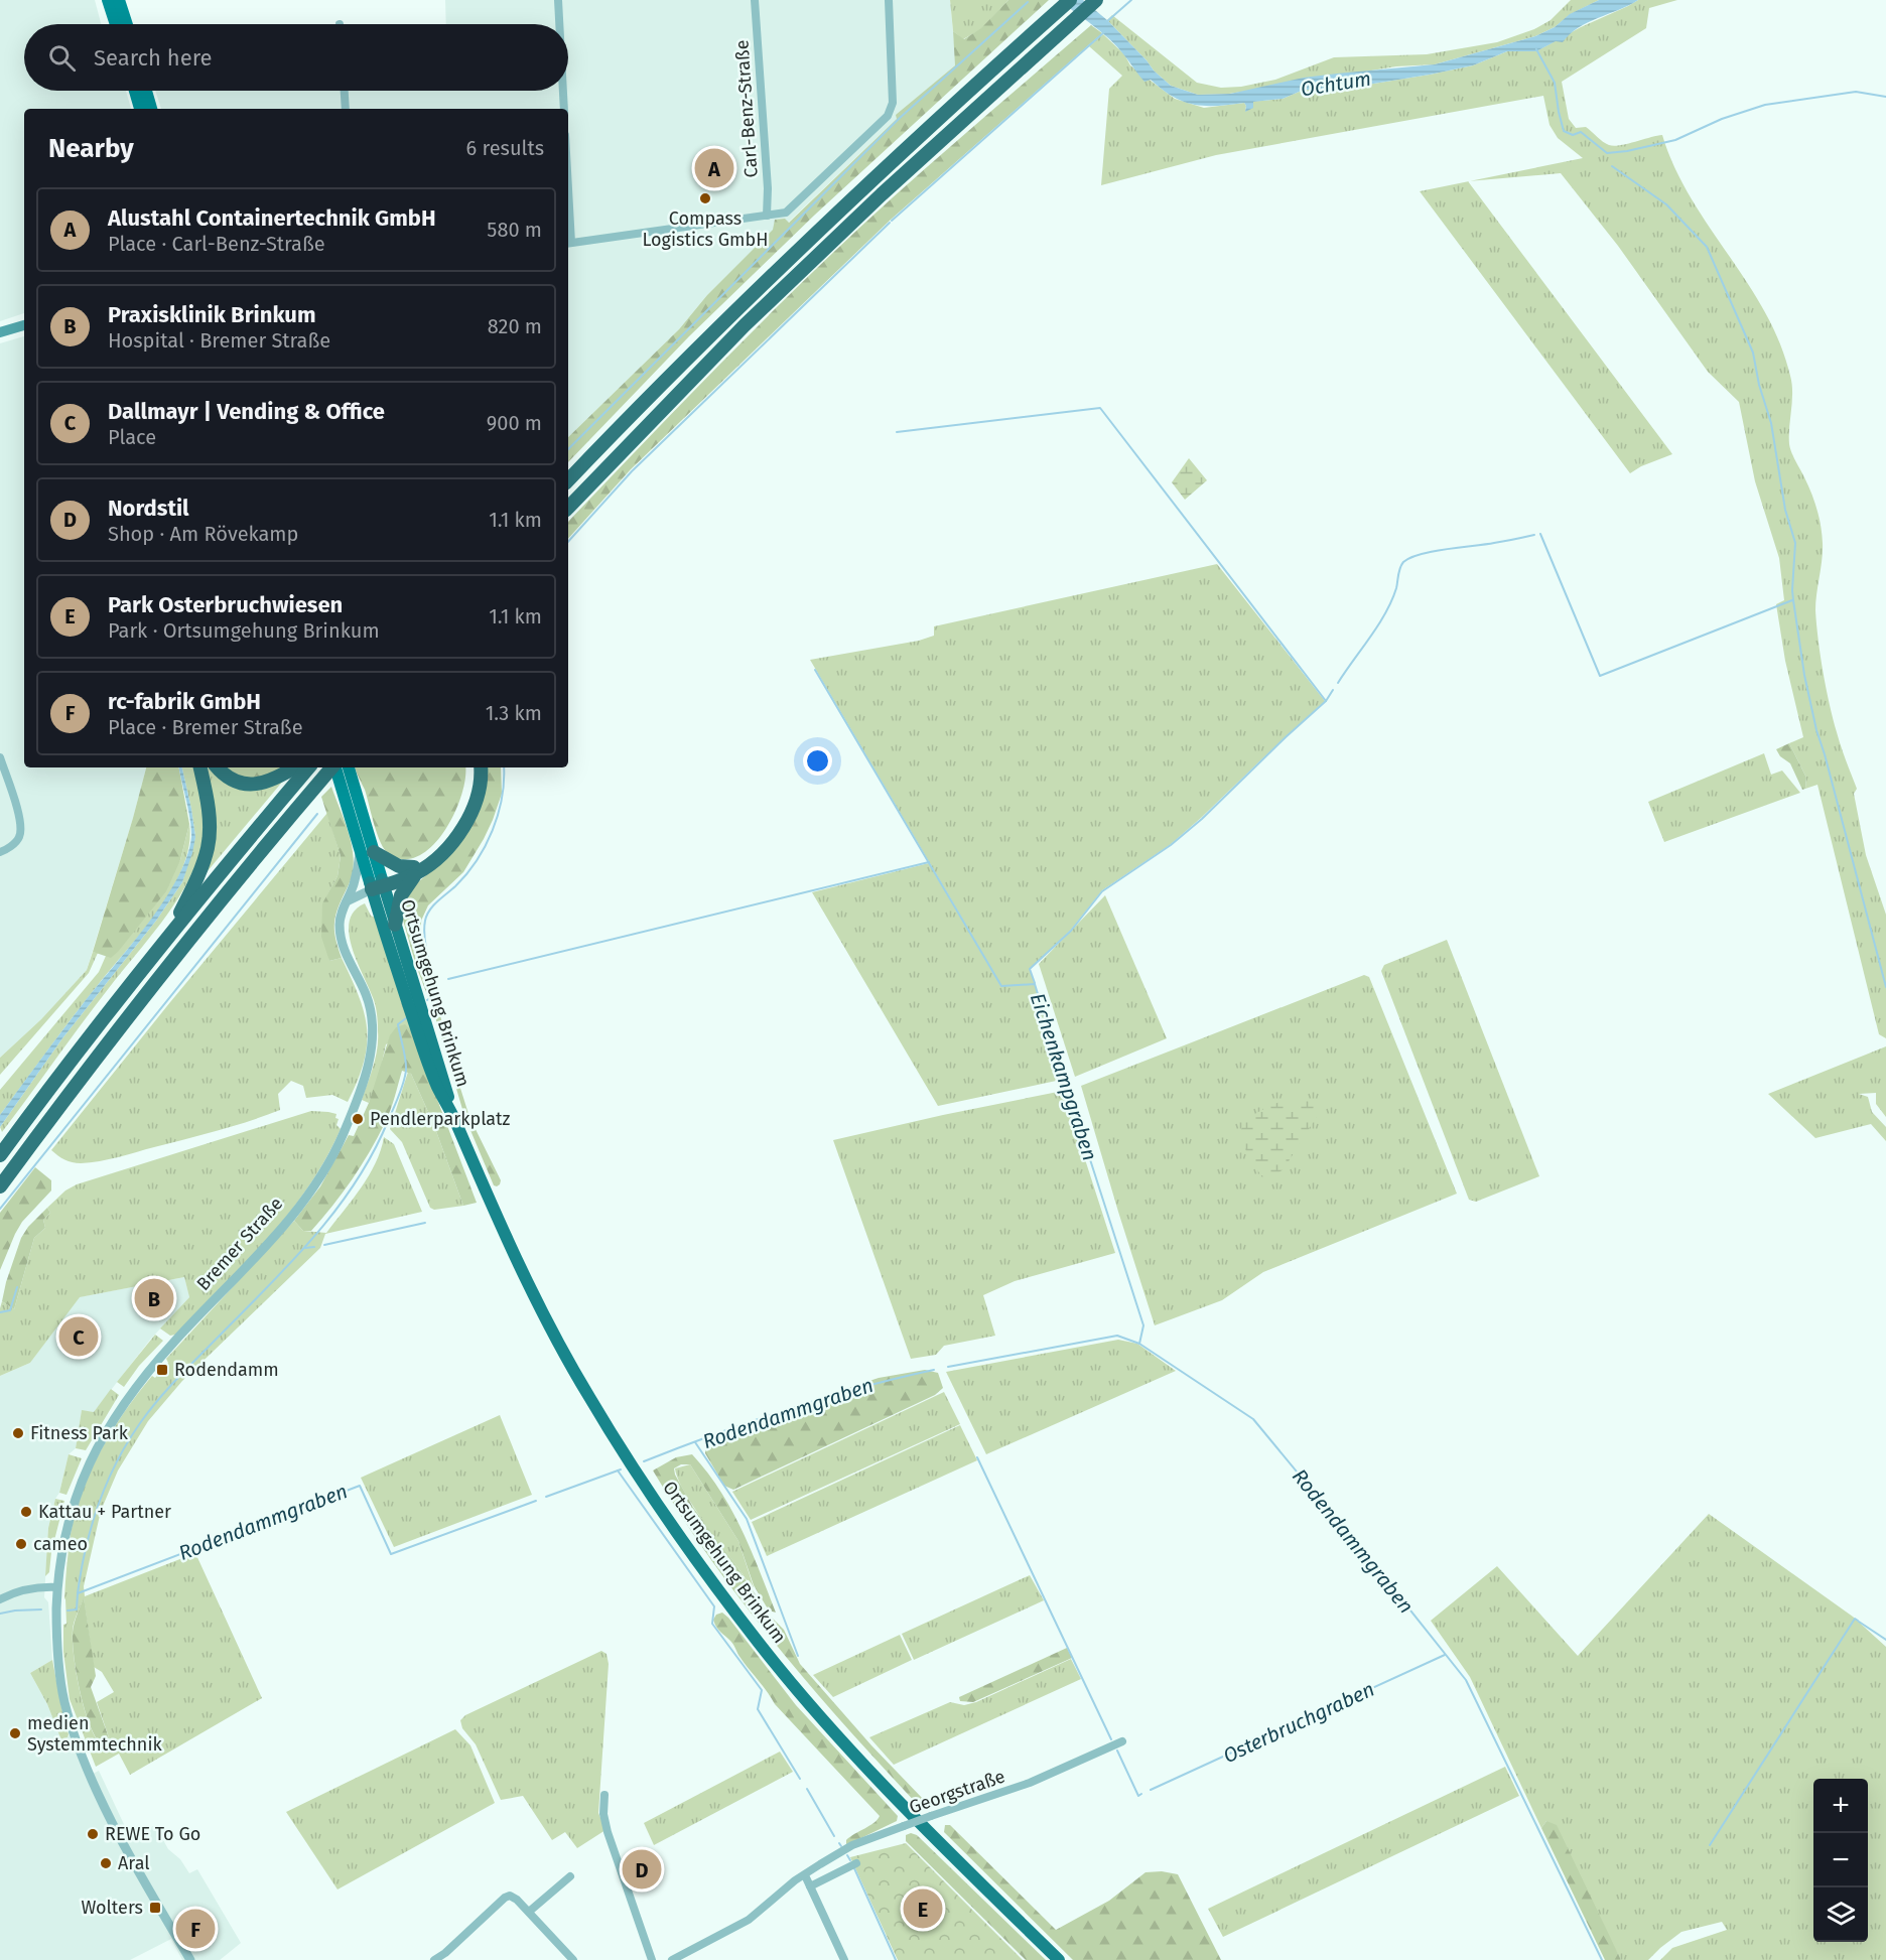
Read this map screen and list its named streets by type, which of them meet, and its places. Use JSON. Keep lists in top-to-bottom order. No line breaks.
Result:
{"streets":{"highway":["Ortsumgehung Brinkum"],"street":["Carl-Benz-Straße","Bremer Straße","Georgstraße"]},"water":["Ochtum","Eichenkampgraben","Rodendammgraben","Osterbruchgraben"],"places":{"other":["Compass Logistics GmbH","Pendlerparkplatz","Fitness Park","Kattau + Partner","cameo","medien Systemmtechnik","REWE To Go","Aral"],"transit":["Rodendamm","Wolters"]},"page":{"search":"Search here","heading":["Nearby","6 results"],"pins":["A","B","C","D","E","F"],"list":[{"mark":"A","name":"Alustahl Containertechnik GmbH","note":"Place · Carl-Benz-Straße","value":"580 m"},{"mark":"B","name":"Praxisklinik Brinkum","note":"Hospital · Bremer Straße","value":"820 m"},{"mark":"C","name":"Dallmayr | Vending & Office","note":"Place","value":"900 m"},{"mark":"D","name":"Nordstil","note":"Shop · Am Rövekamp","value":"1.1 km"},{"mark":"E","name":"Park Osterbruchwiesen","note":"Park · Ortsumgehung Brinkum","value":"1.1 km"},{"mark":"F","name":"rc-fabrik GmbH","note":"Place · Bremer Straße","value":"1.3 km"}],"map_buttons":["+","−"]}}
